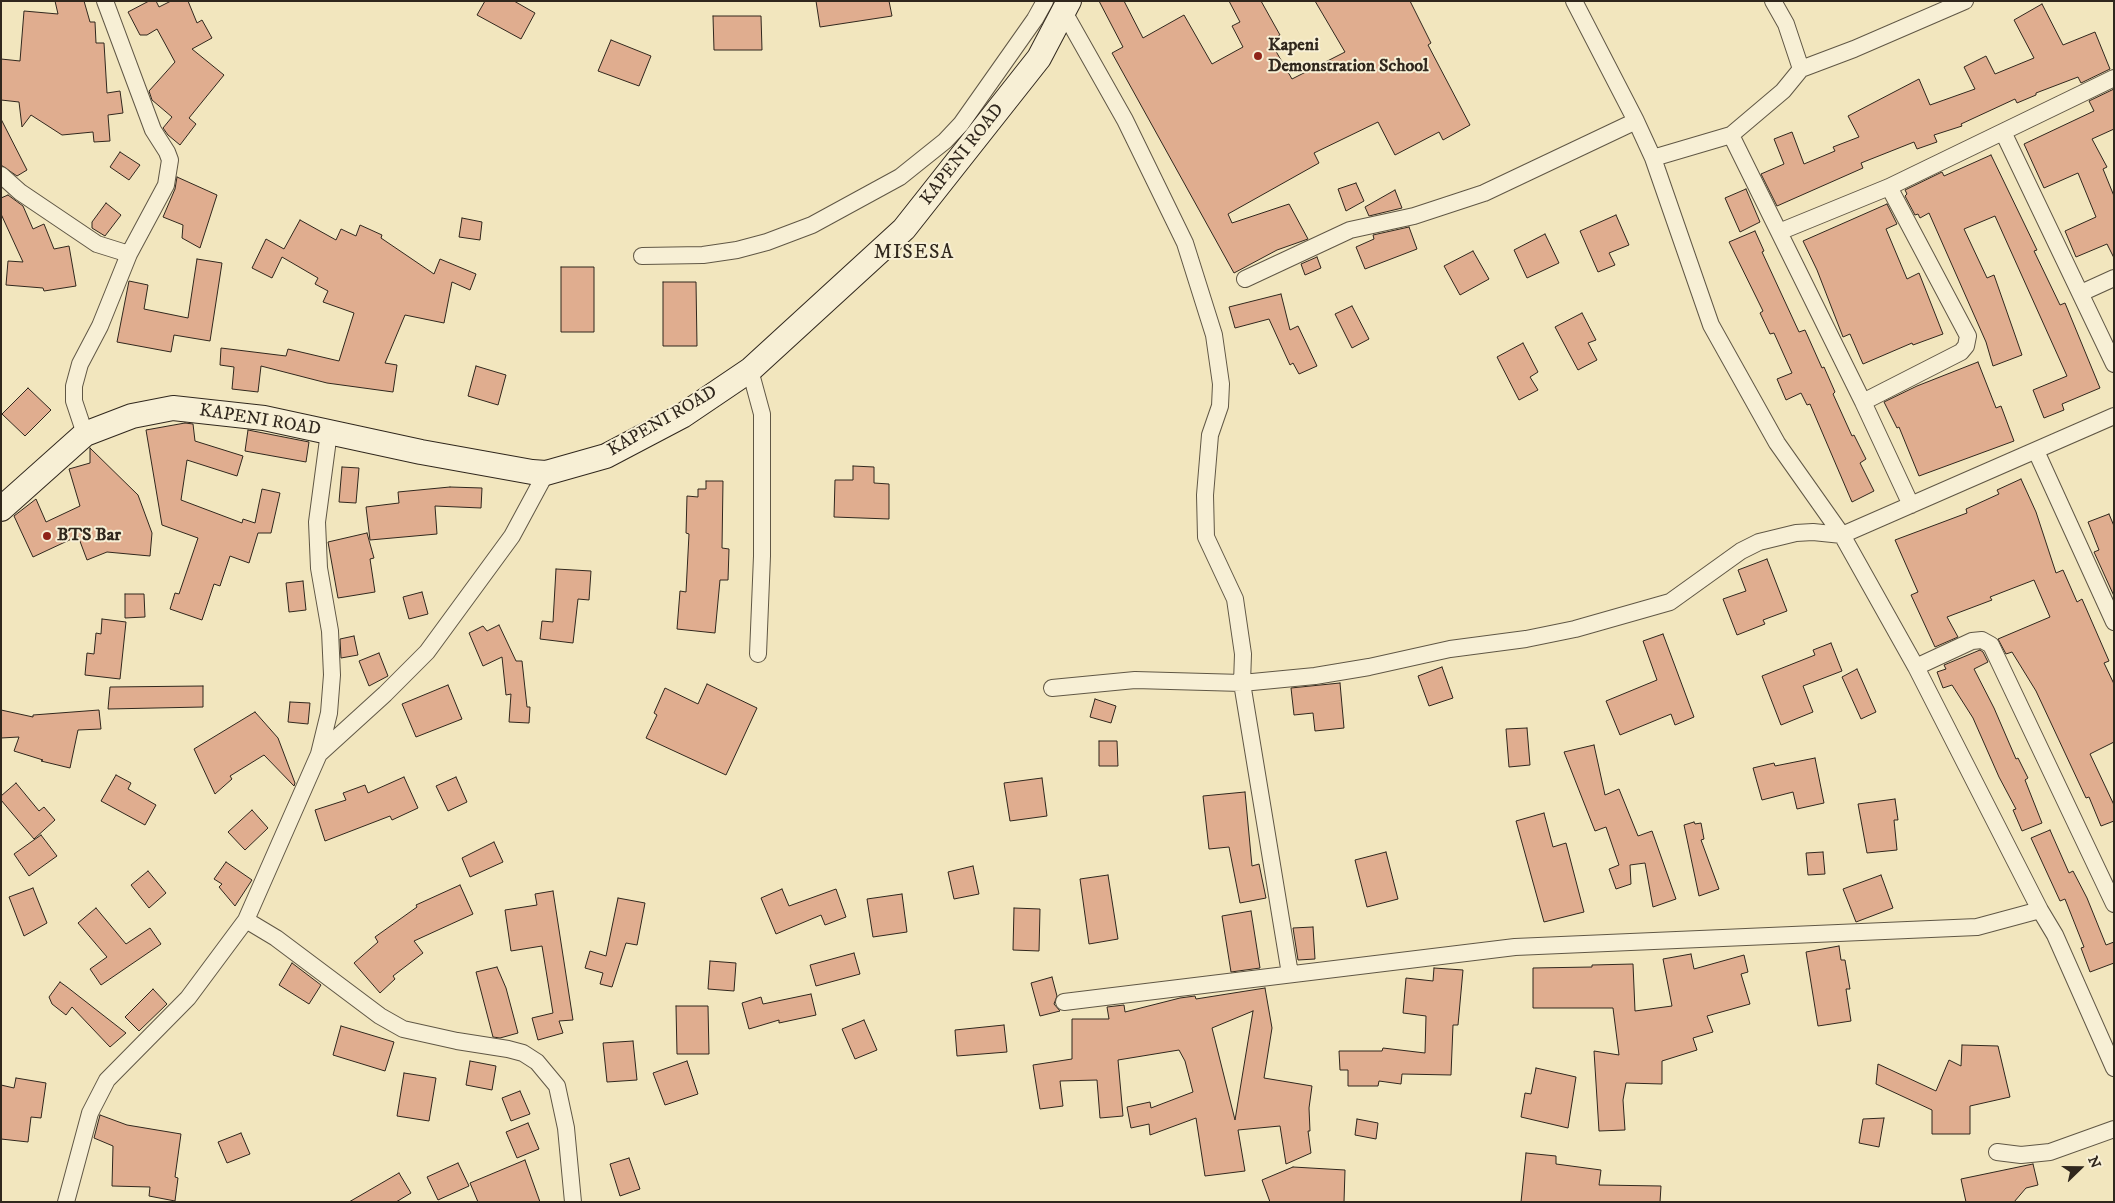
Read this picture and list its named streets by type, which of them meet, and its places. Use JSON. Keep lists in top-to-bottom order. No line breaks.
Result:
{"streets":{"main road":["KAPENI ROAD"]},"districts":["MISESA"],"places":["Kapeni Demonstration School","BTS Bar"],"north":"right"}
